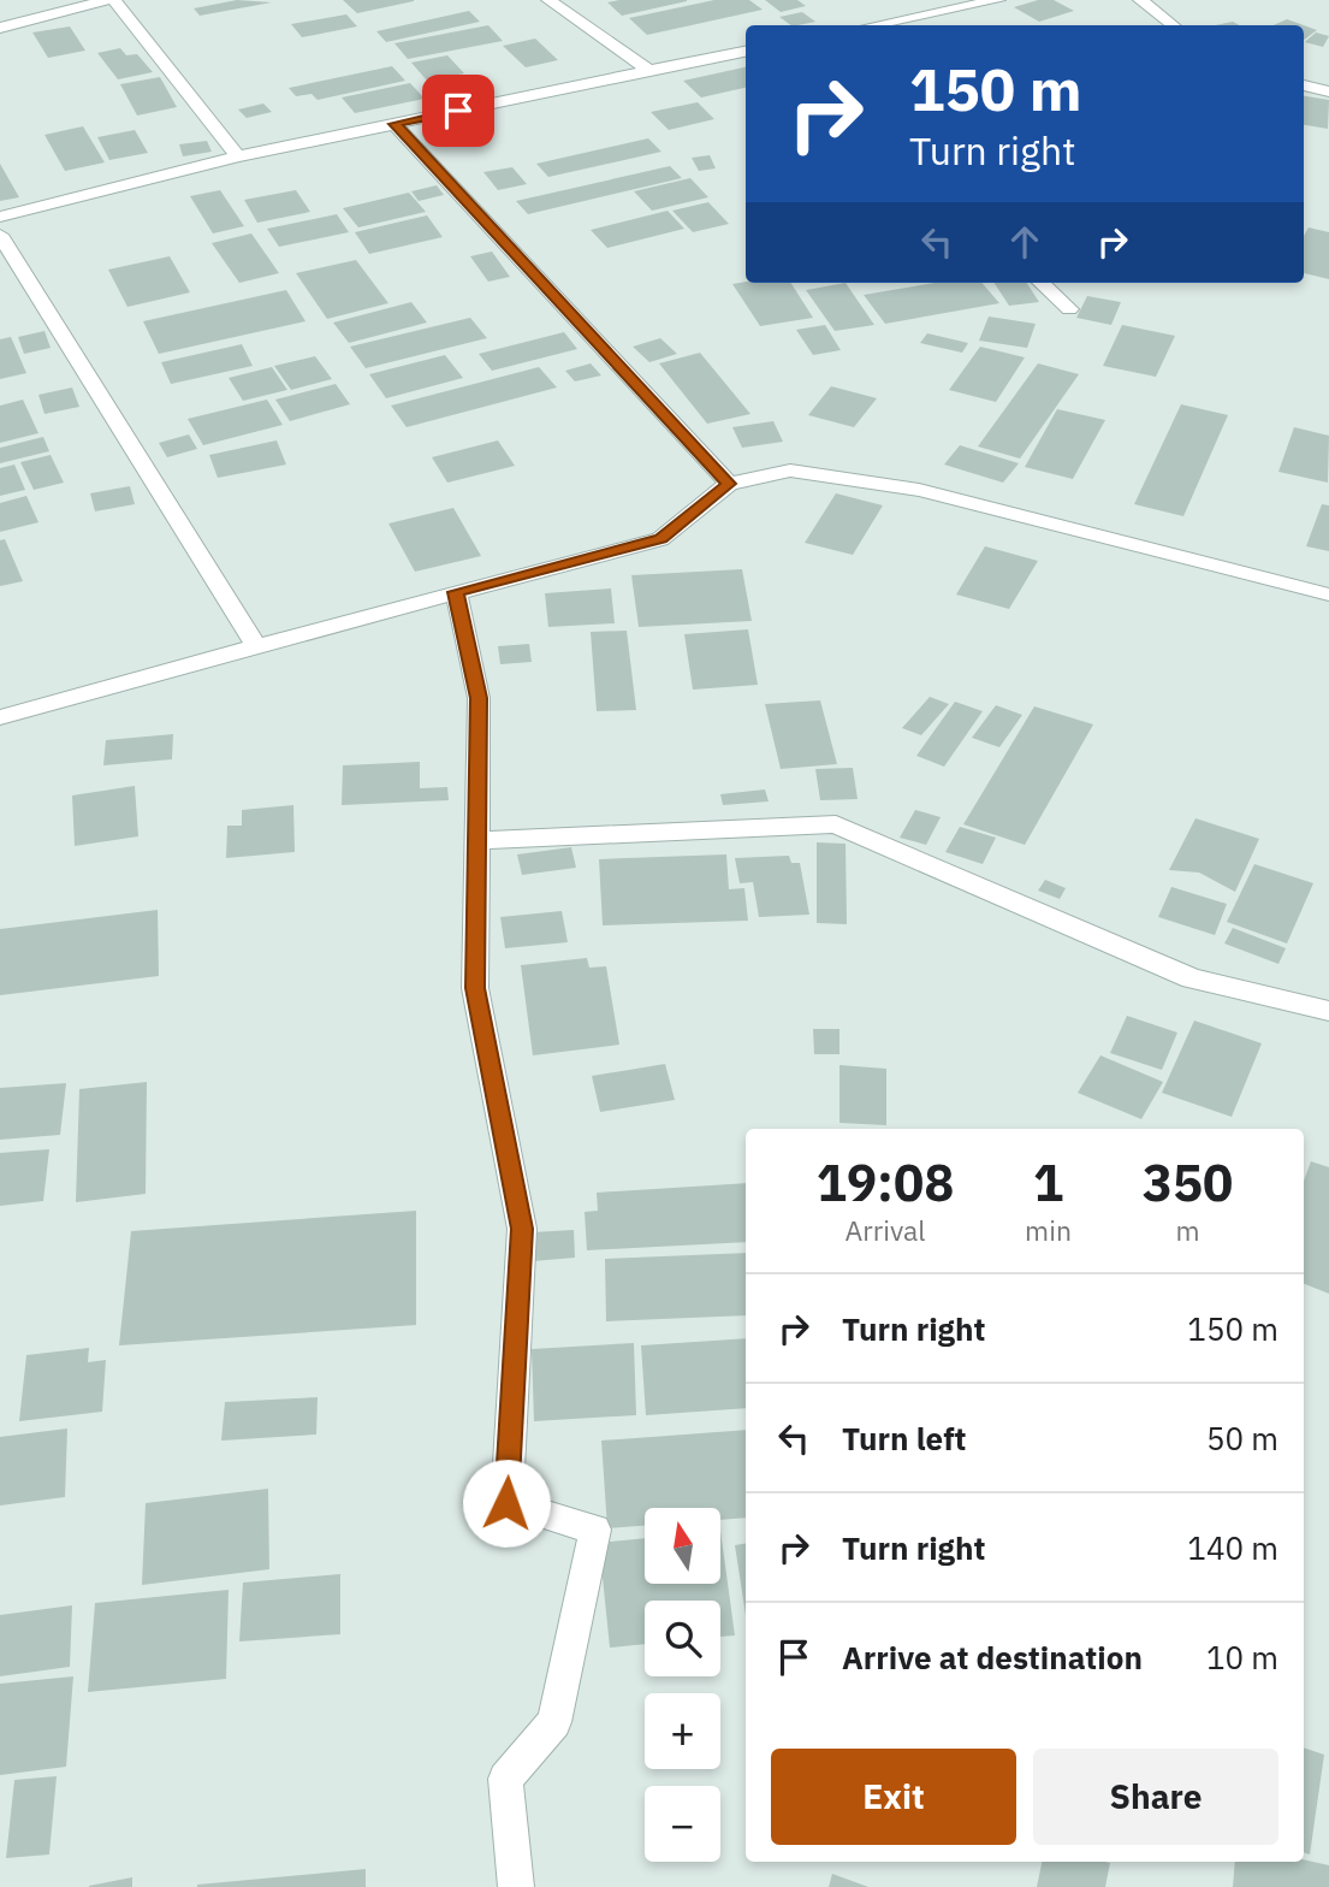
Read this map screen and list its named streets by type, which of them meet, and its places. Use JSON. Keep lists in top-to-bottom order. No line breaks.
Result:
{"north":"top","page":{"turn":["150 m","Turn right"],"eta":["19:08","Arrival","1","min","350","m"],"list":[{"name":"Turn right","value":"150 m"},{"name":"Turn left","value":"50 m"},{"name":"Turn right","value":"140 m"},{"name":"Arrive at destination","value":"10 m"}],"map_buttons":["+","−"],"buttons":["Exit","Share"]}}
